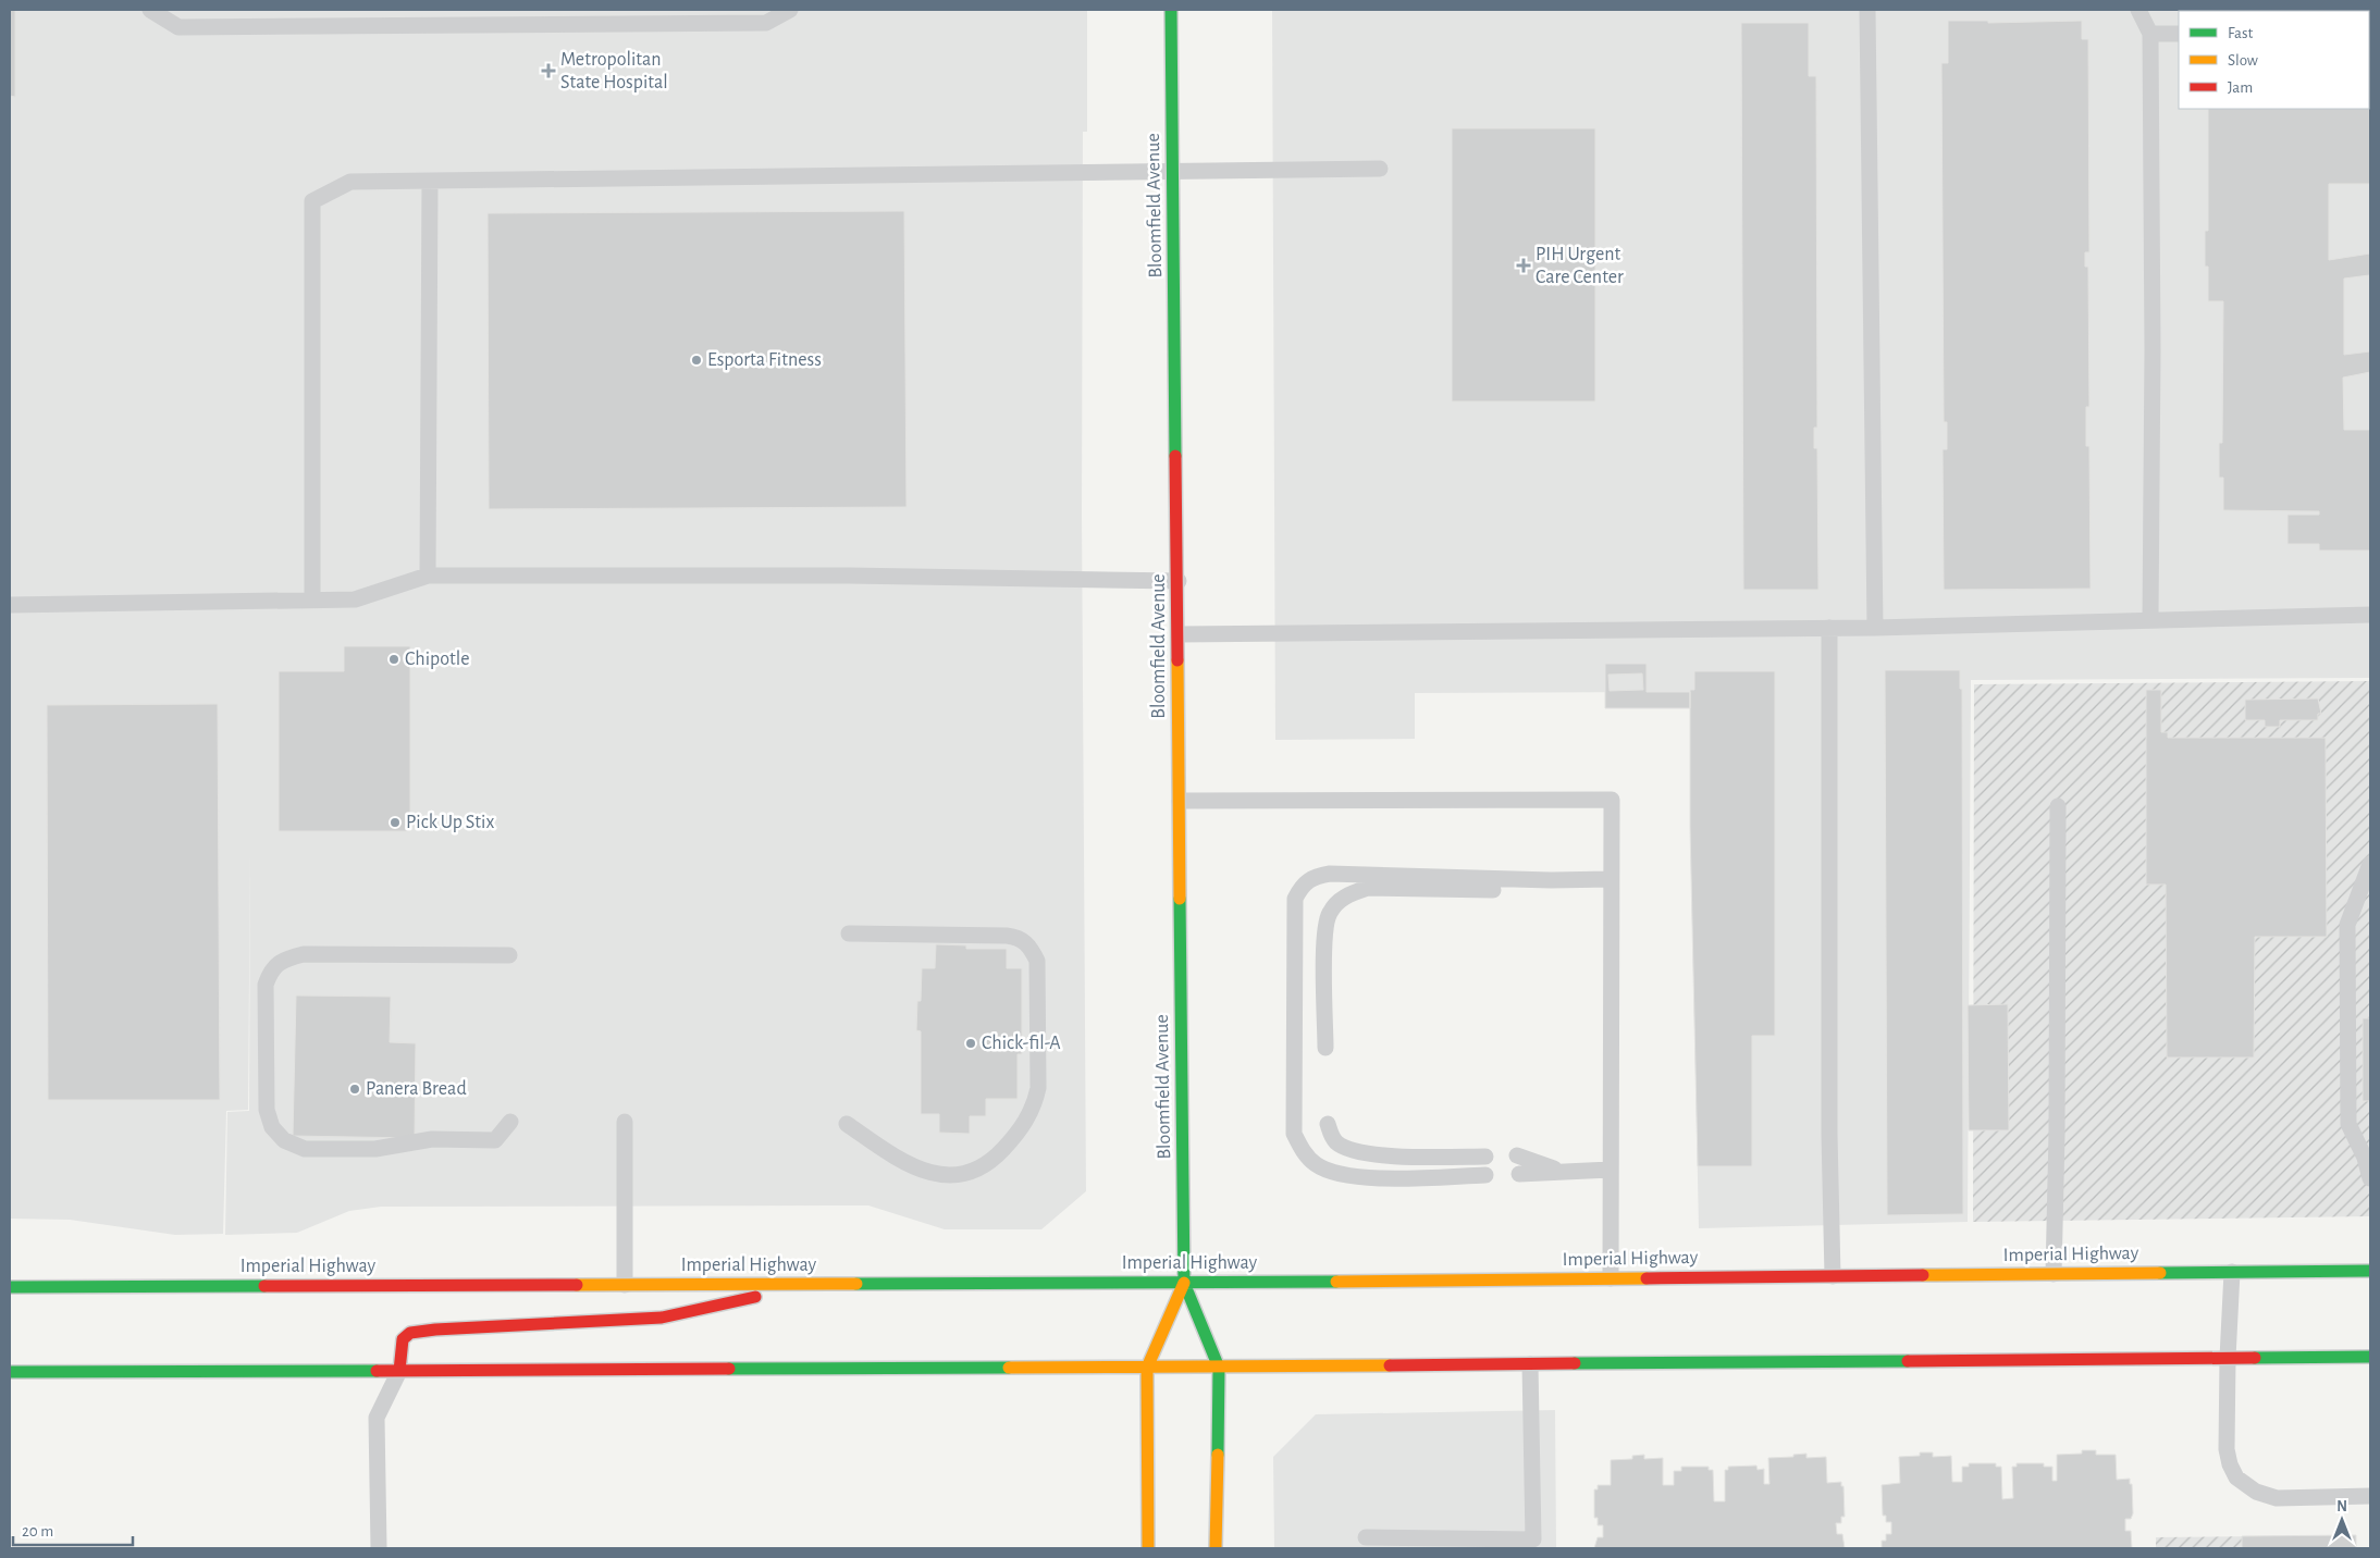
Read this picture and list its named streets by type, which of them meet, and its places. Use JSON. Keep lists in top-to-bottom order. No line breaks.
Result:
{"streets":{"main road":["Bloomfield Avenue","Imperial Highway"]},"crossings":[["Bloomfield Avenue","Imperial Highway"]],"places":{"health":["Metropolitan State Hospital","PIH Urgent Care Center"],"other":["Esporta Fitness","Chipotle","Pick Up Stix","Chick-fil-A","Panera Bread"]},"legend":["Fast","Slow","Jam"],"scale_bar":"20 m","north":"top"}
